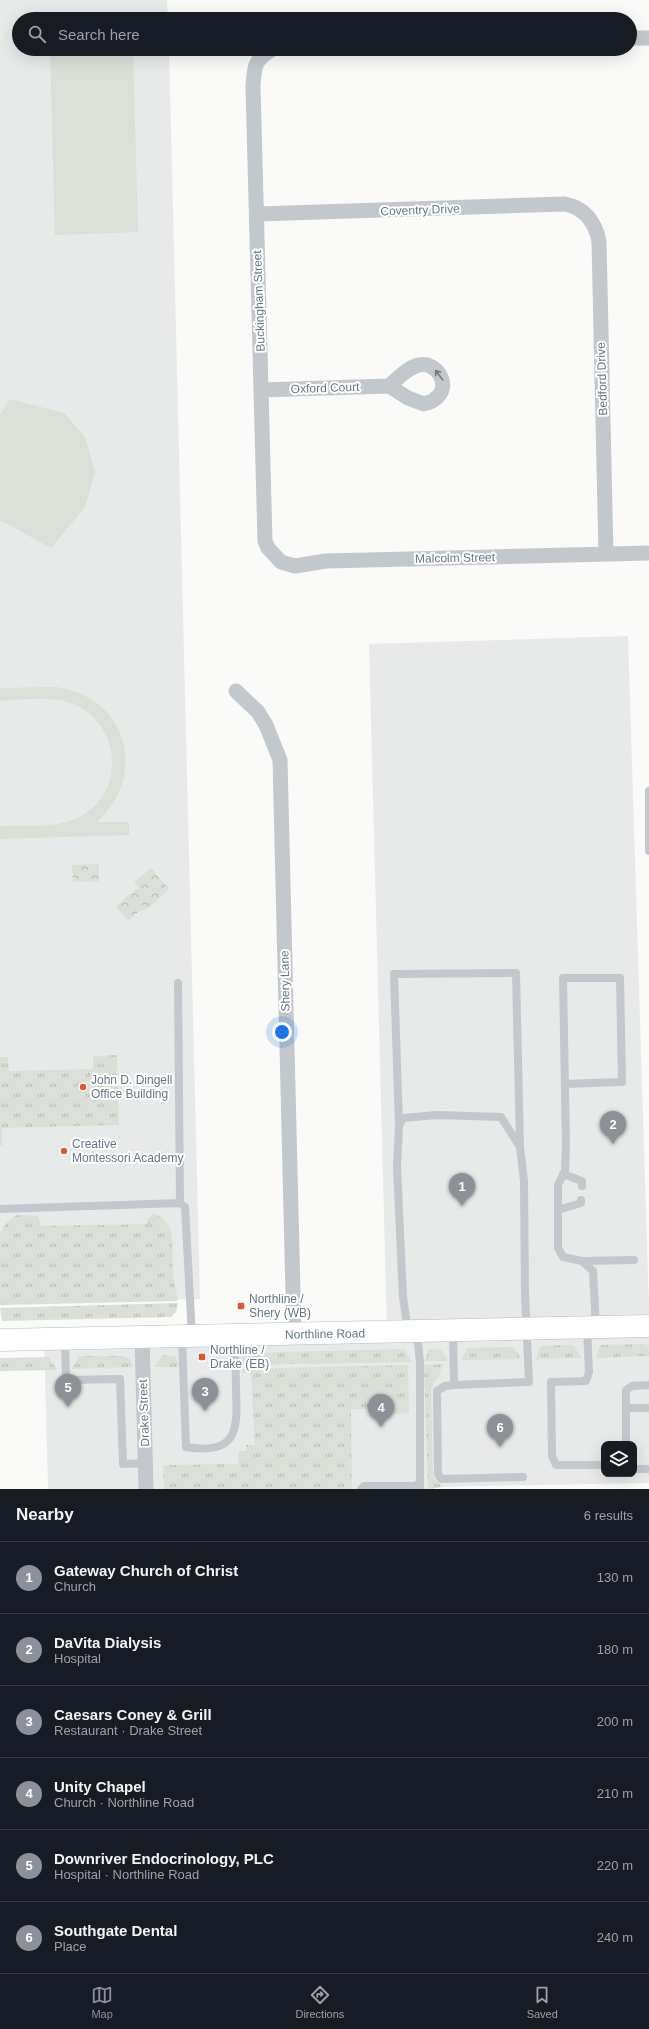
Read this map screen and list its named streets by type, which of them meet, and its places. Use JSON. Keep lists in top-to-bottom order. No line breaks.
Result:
{"streets":{"main road":["Northline Road"],"street":["Coventry Drive","Buckingham Street","Bedford Drive","Oxford Court","Malcolm Street","Shery Lane","Drake Street"]},"crossings":[["Coventry Drive","Buckingham Street"],["Coventry Drive","Bedford Drive"],["Buckingham Street","Oxford Court"],["Buckingham Street","Malcolm Street"],["Bedford Drive","Malcolm Street"],["Shery Lane","Northline Road"],["Northline Road","Drake Street"]],"places":{"other":["John D. Dingell Office Building","Creative Montessori Academy"],"transit":["Northline / Shery (WB)","Northline / Drake (EB)"]},"page":{"search":"Search here","pins":["2","1","5","3","4","6"],"heading":["Nearby","6 results"],"list":[{"mark":"1","name":"Gateway Church of Christ","note":"Church","value":"130 m"},{"mark":"2","name":"DaVita Dialysis","note":"Hospital","value":"180 m"},{"mark":"3","name":"Caesars Coney & Grill","note":"Restaurant · Drake Street","value":"200 m"},{"mark":"4","name":"Unity Chapel","note":"Church · Northline Road","value":"210 m"},{"mark":"5","name":"Downriver Endocrinology, PLC","note":"Hospital · Northline Road","value":"220 m"},{"mark":"6","name":"Southgate Dental","note":"Place","value":"240 m"}],"nav":["Map","Directions","Saved"]}}
